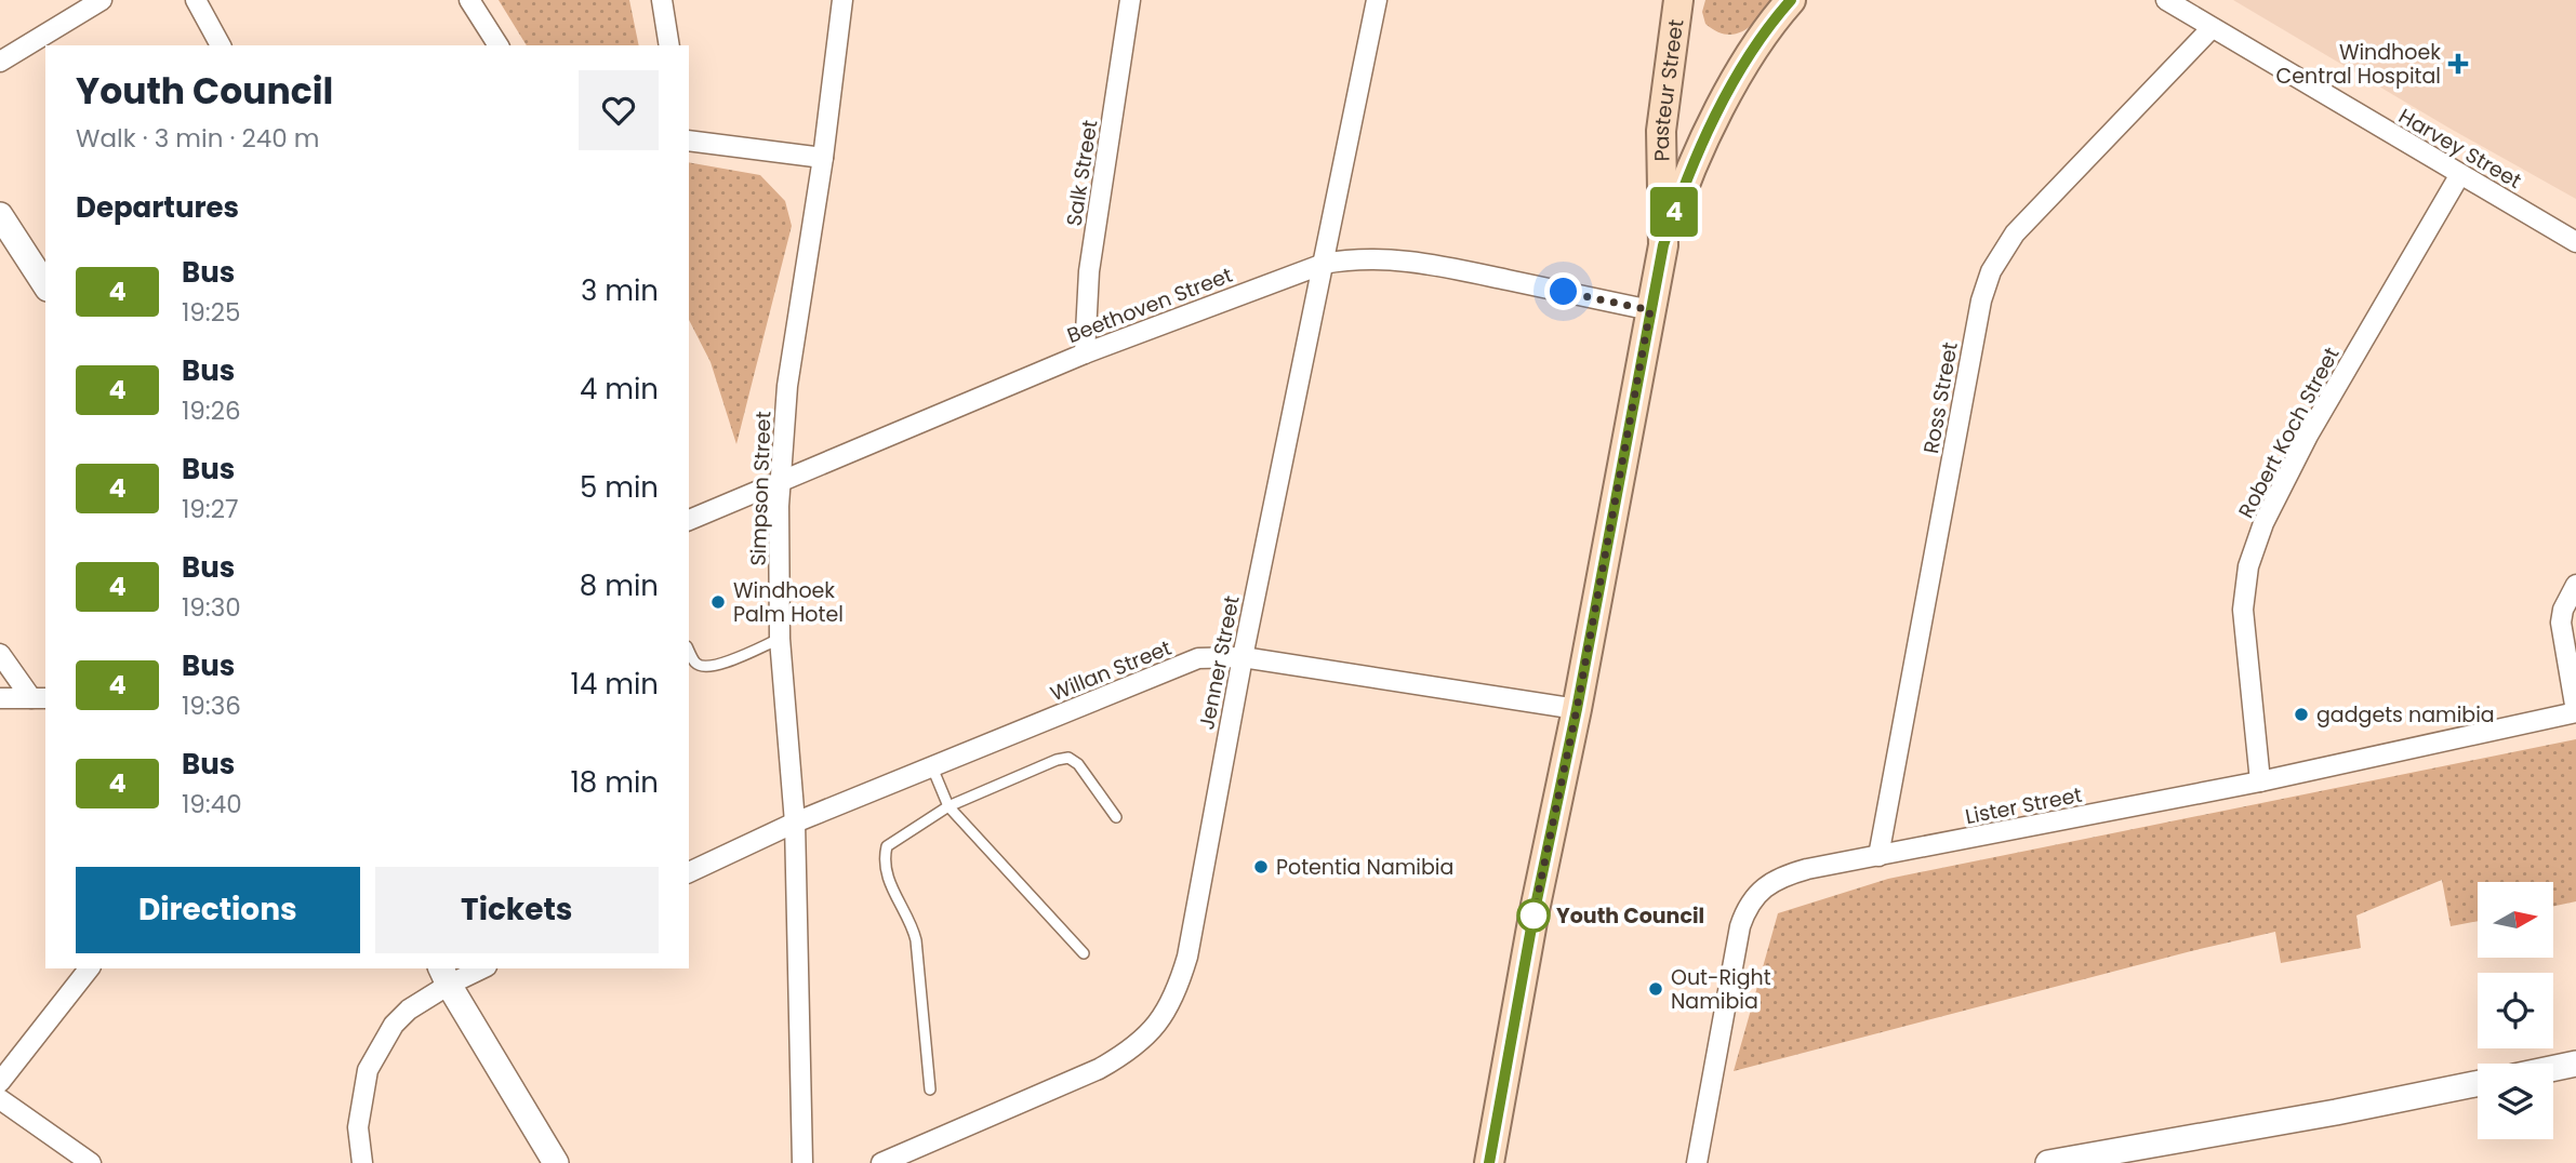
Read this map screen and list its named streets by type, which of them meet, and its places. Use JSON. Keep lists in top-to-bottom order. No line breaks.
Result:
{"streets":{"main road":["Pasteur Street"],"street":["Harvey Street","Salk Street","Beethoven Street","Ross Street","Robert Koch Street","Simpson Street","Jenner Street","Willan Street","Lister Street"]},"crossings":[["Pasteur Street","Beethoven Street"],["Pasteur Street","Willan Street"],["Harvey Street","Ross Street"],["Harvey Street","Robert Koch Street"],["Salk Street","Beethoven Street"],["Beethoven Street","Simpson Street"],["Beethoven Street","Jenner Street"],["Ross Street","Lister Street"],["Robert Koch Street","Lister Street"],["Simpson Street","Willan Street"],["Jenner Street","Willan Street"]],"places":{"health":["Windhoek Central Hospital"],"other":["Windhoek Palm Hotel","gadgets namibia","Potentia Namibia","Youth Council","Out-Right Namibia"]},"lines":["bus line 4"],"north":"right","page":{"on_map":"4","heading":[["Youth Council","Walk · 3 min · 240 m"],"Departures"],"list":[{"mark":"4","name":"Bus","note":"19:25","value":"3 min"},{"mark":"4","name":"Bus","note":"19:26","value":"4 min"},{"mark":"4","name":"Bus","note":"19:27","value":"5 min"},{"mark":"4","name":"Bus","note":"19:30","value":"8 min"},{"mark":"4","name":"Bus","note":"19:36","value":"14 min"},{"mark":"4","name":"Bus","note":"19:40","value":"18 min"}],"buttons":["Directions","Tickets"]}}
